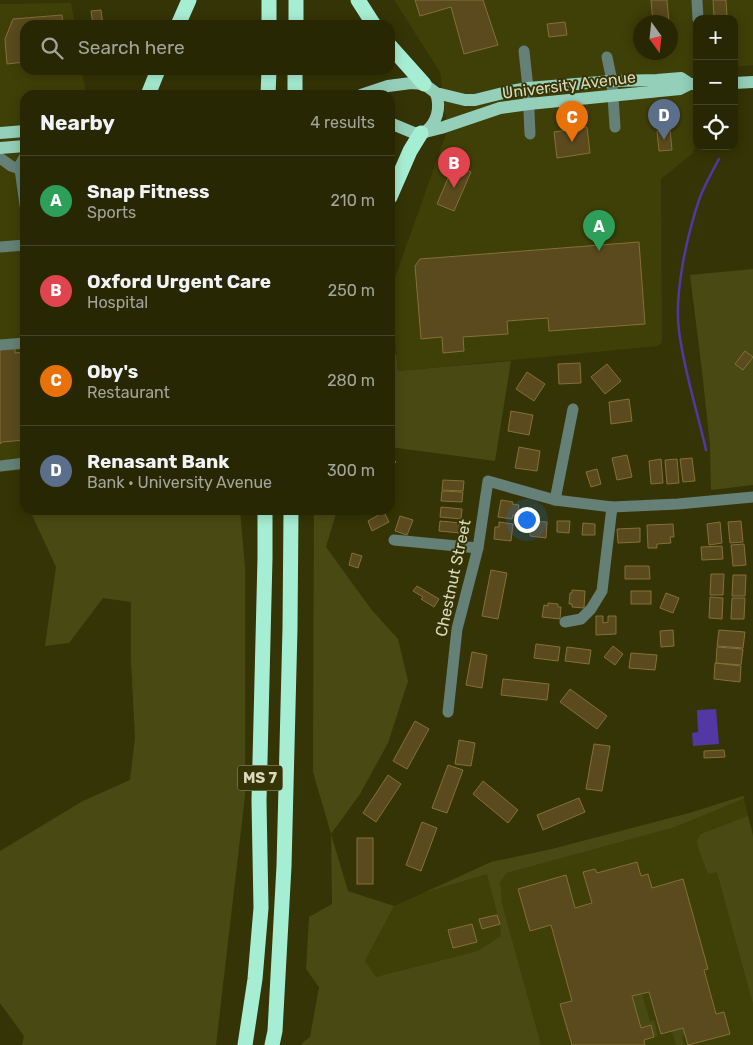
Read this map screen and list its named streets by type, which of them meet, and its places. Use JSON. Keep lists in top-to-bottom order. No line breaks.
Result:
{"streets":{"highway":["MS 7"],"main road":["University Avenue"],"street":["Chestnut Street"]},"north":"bottom","page":{"map_buttons":["+","−"],"search":"Search here","heading":["Nearby","4 results"],"pins":["D","C","B","A"],"list":[{"mark":"A","name":"Snap Fitness","note":"Sports","value":"210 m"},{"mark":"B","name":"Oxford Urgent Care","note":"Hospital","value":"250 m"},{"mark":"C","name":"Oby's","note":"Restaurant","value":"280 m"},{"mark":"D","name":"Renasant Bank","note":"Bank · University Avenue","value":"300 m"}]}}
